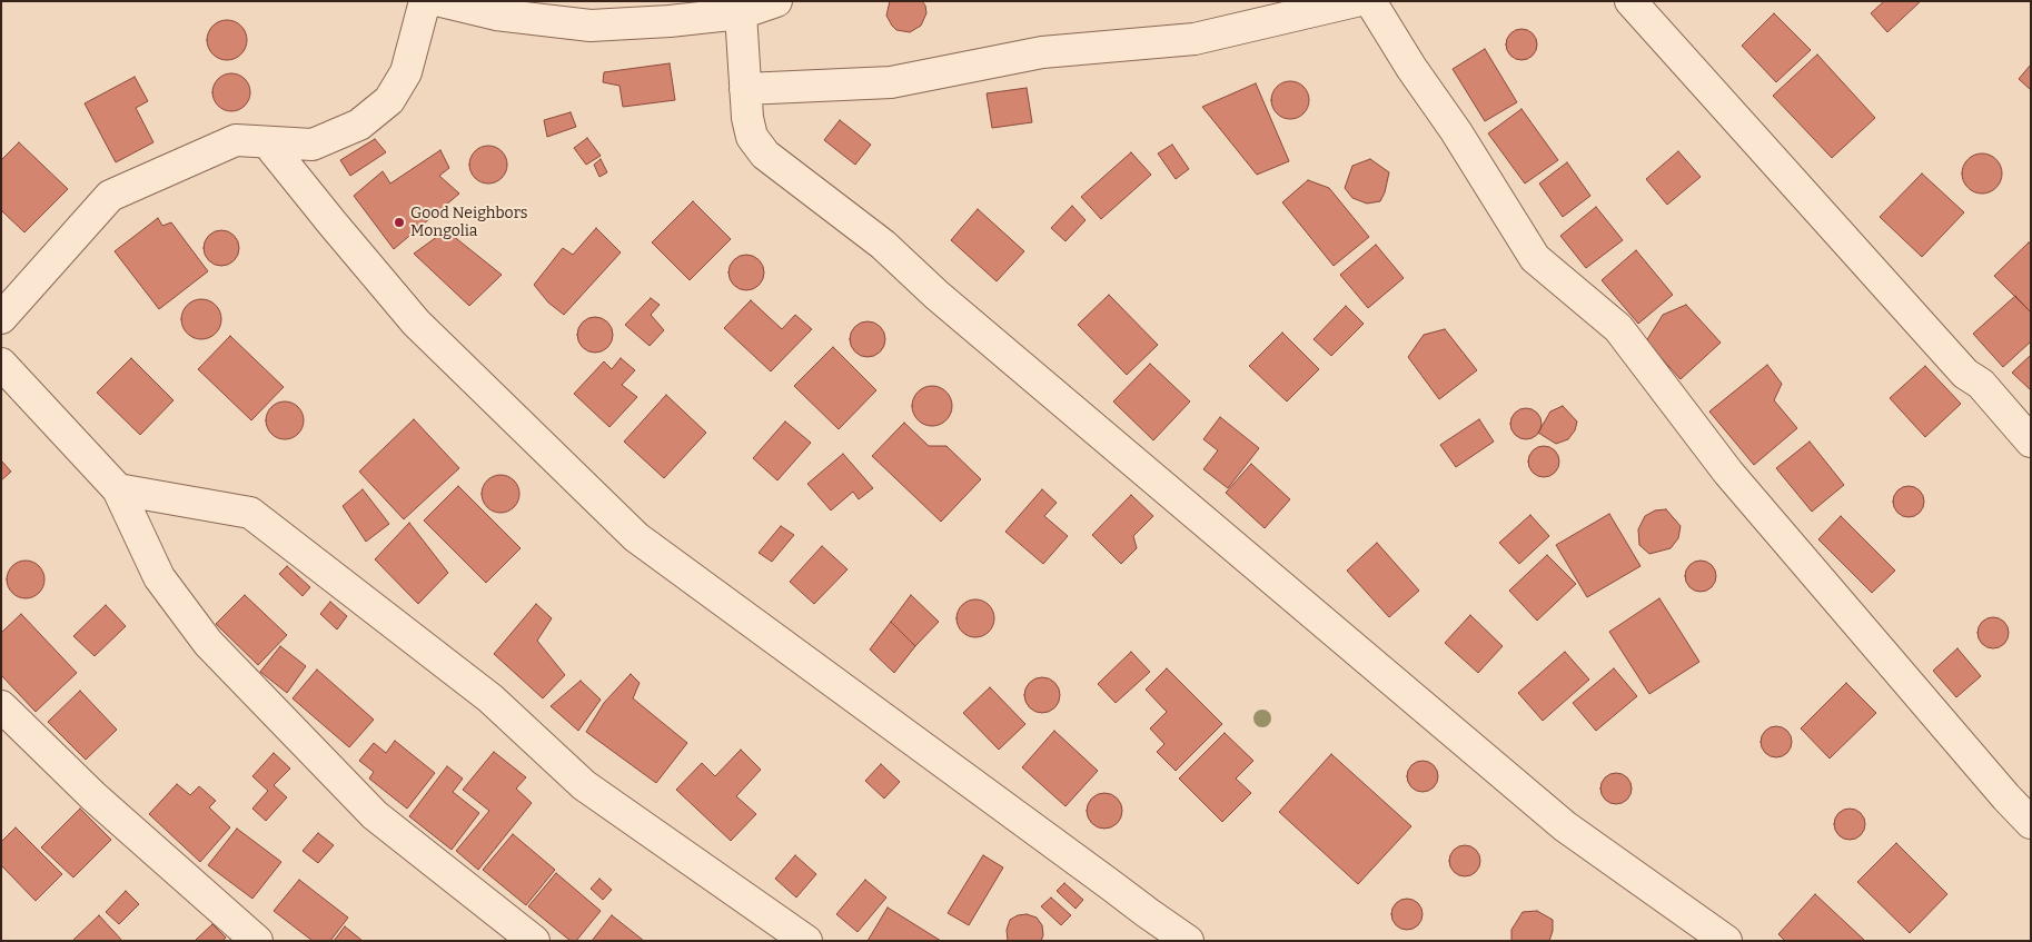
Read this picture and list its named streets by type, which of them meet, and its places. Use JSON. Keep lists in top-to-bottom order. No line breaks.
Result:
{"places":["Good Neighbors Mongolia"]}
